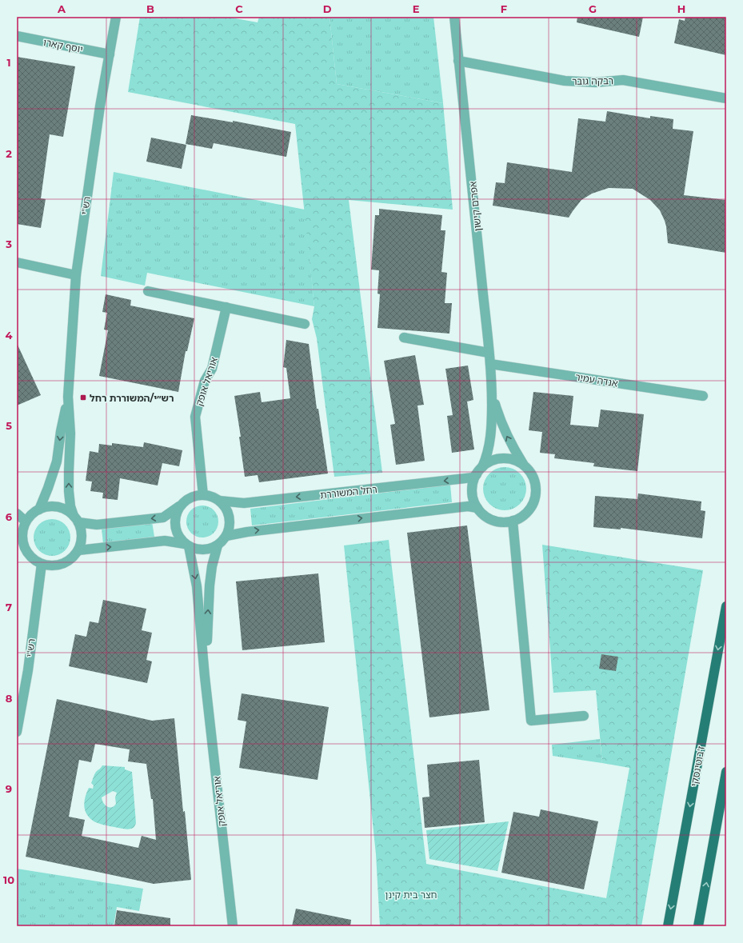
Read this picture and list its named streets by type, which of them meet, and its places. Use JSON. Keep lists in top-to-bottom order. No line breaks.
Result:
{"streets":{"main road":["ז'בוטינסקי"],"street":["יוסף קארו","רבקה גובר","רש\"י","אפרים קישון","אנדה עמיר","אוריאל אופק","רחל המשוררת"]},"crossings":[["יוסף קארו","רש\"י"],["רבקה גובר","אפרים קישון"],["אפרים קישון","אנדה עמיר"],["אפרים קישון","רחל המשוררת"],["אוריאל אופק","רחל המשוררת"]],"parks":["חצר בית קינן"],"places":{"transit":["רש״י/המשוררת רחל"]},"grid":{"columns":["A","B","C","D","E","F","G","H"],"rows":["1","2","3","4","5","6","7","8","9","10"]}}
